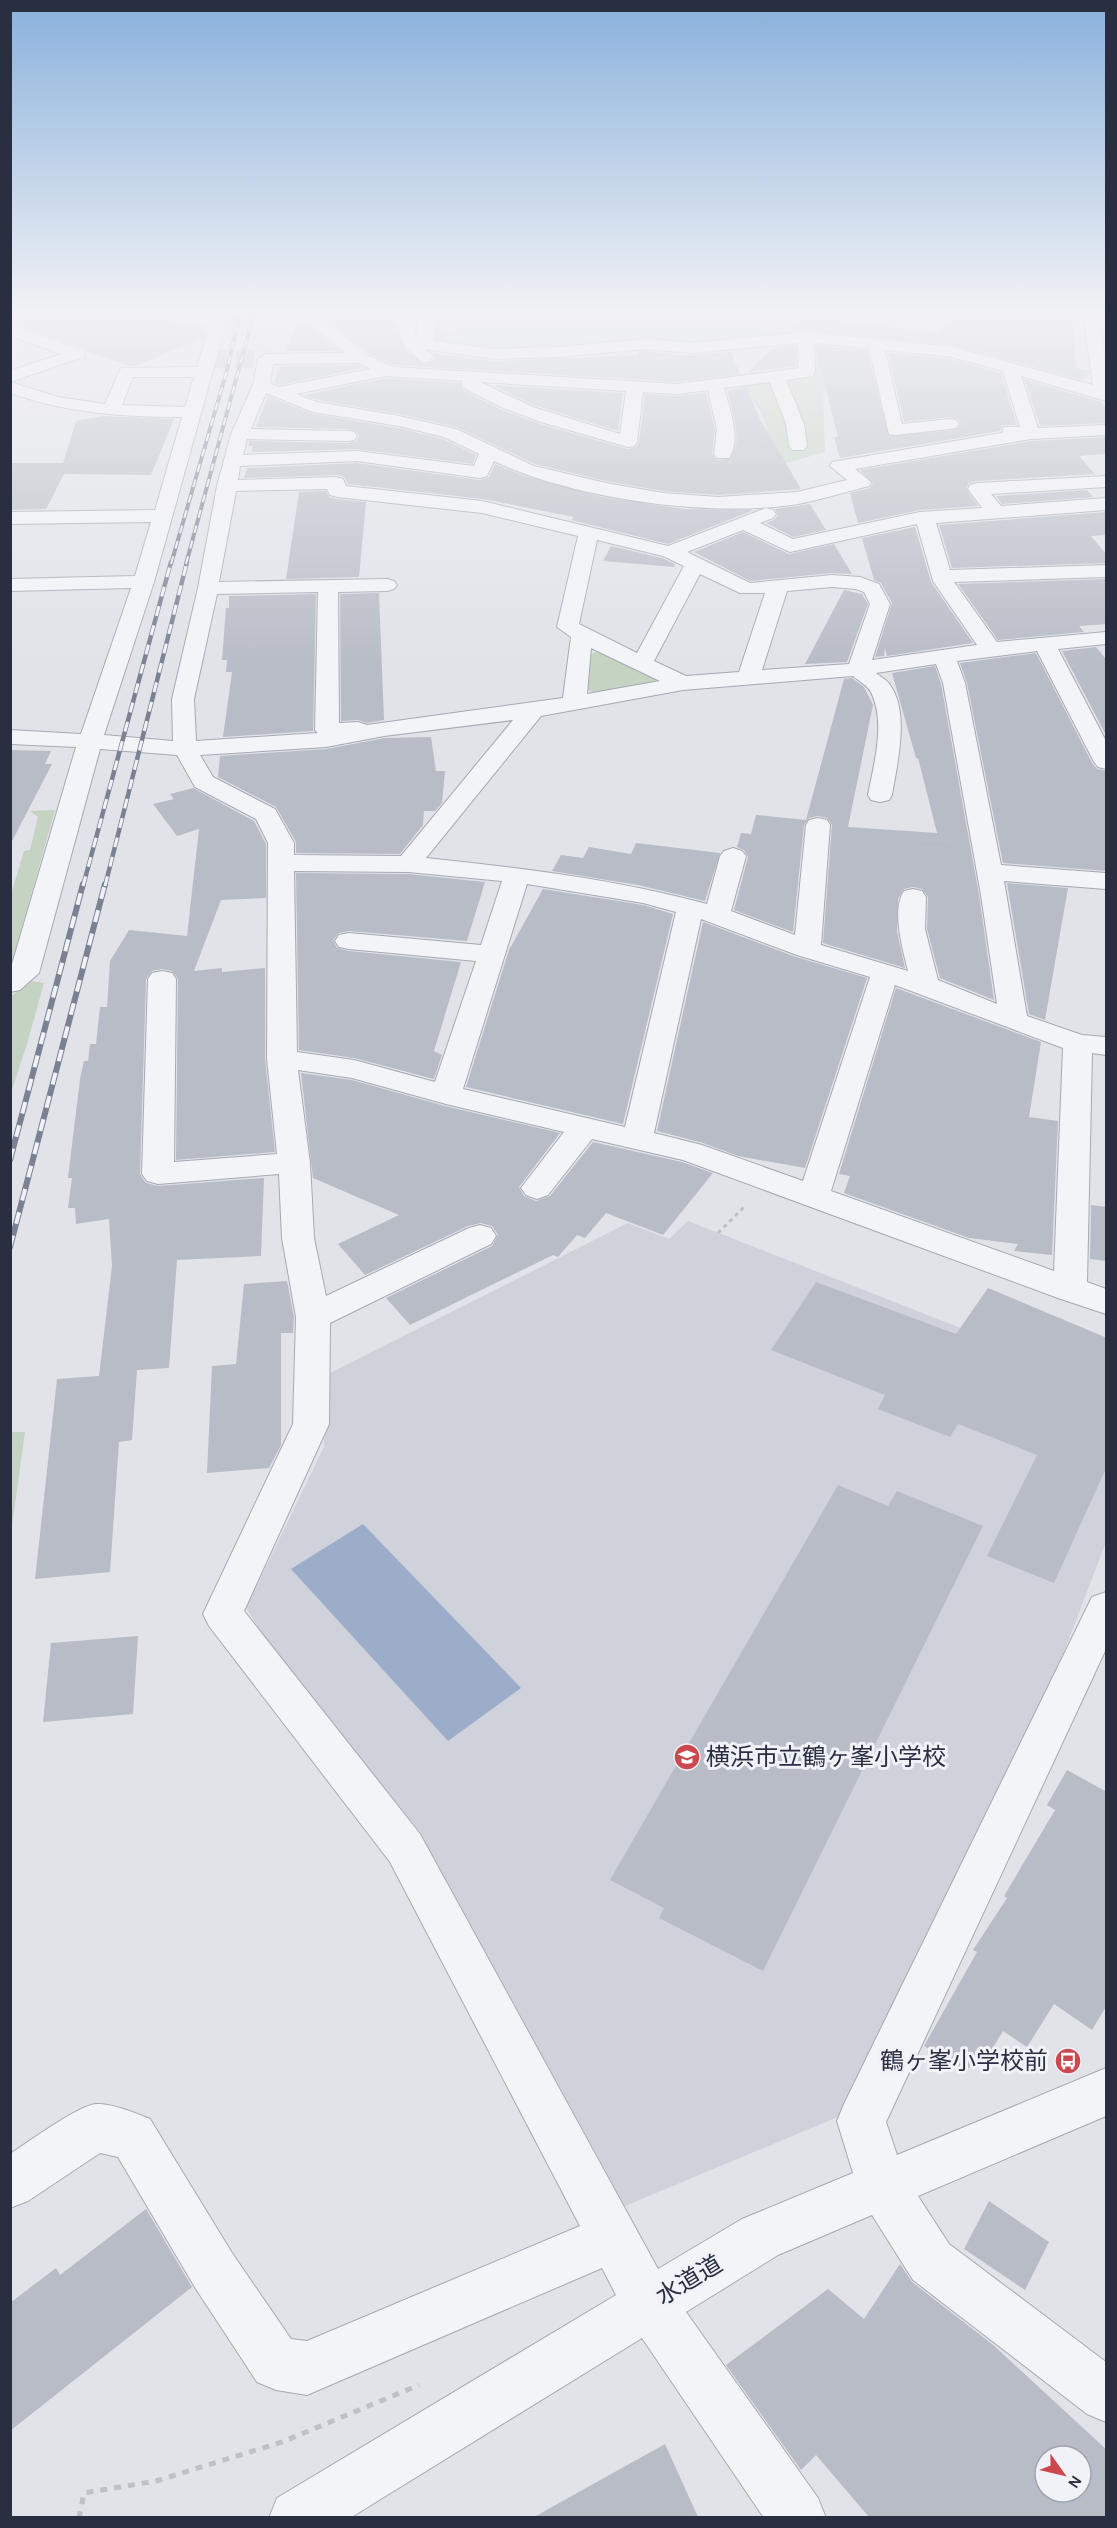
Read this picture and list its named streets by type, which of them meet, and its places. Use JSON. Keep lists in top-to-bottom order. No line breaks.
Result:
{"streets":{"street":["水道道"]},"places":{"school or university":["横浜市立鶴ヶ峯小学校"],"bus stop":["鶴ヶ峯小学校前"]},"north":"bottom right"}
